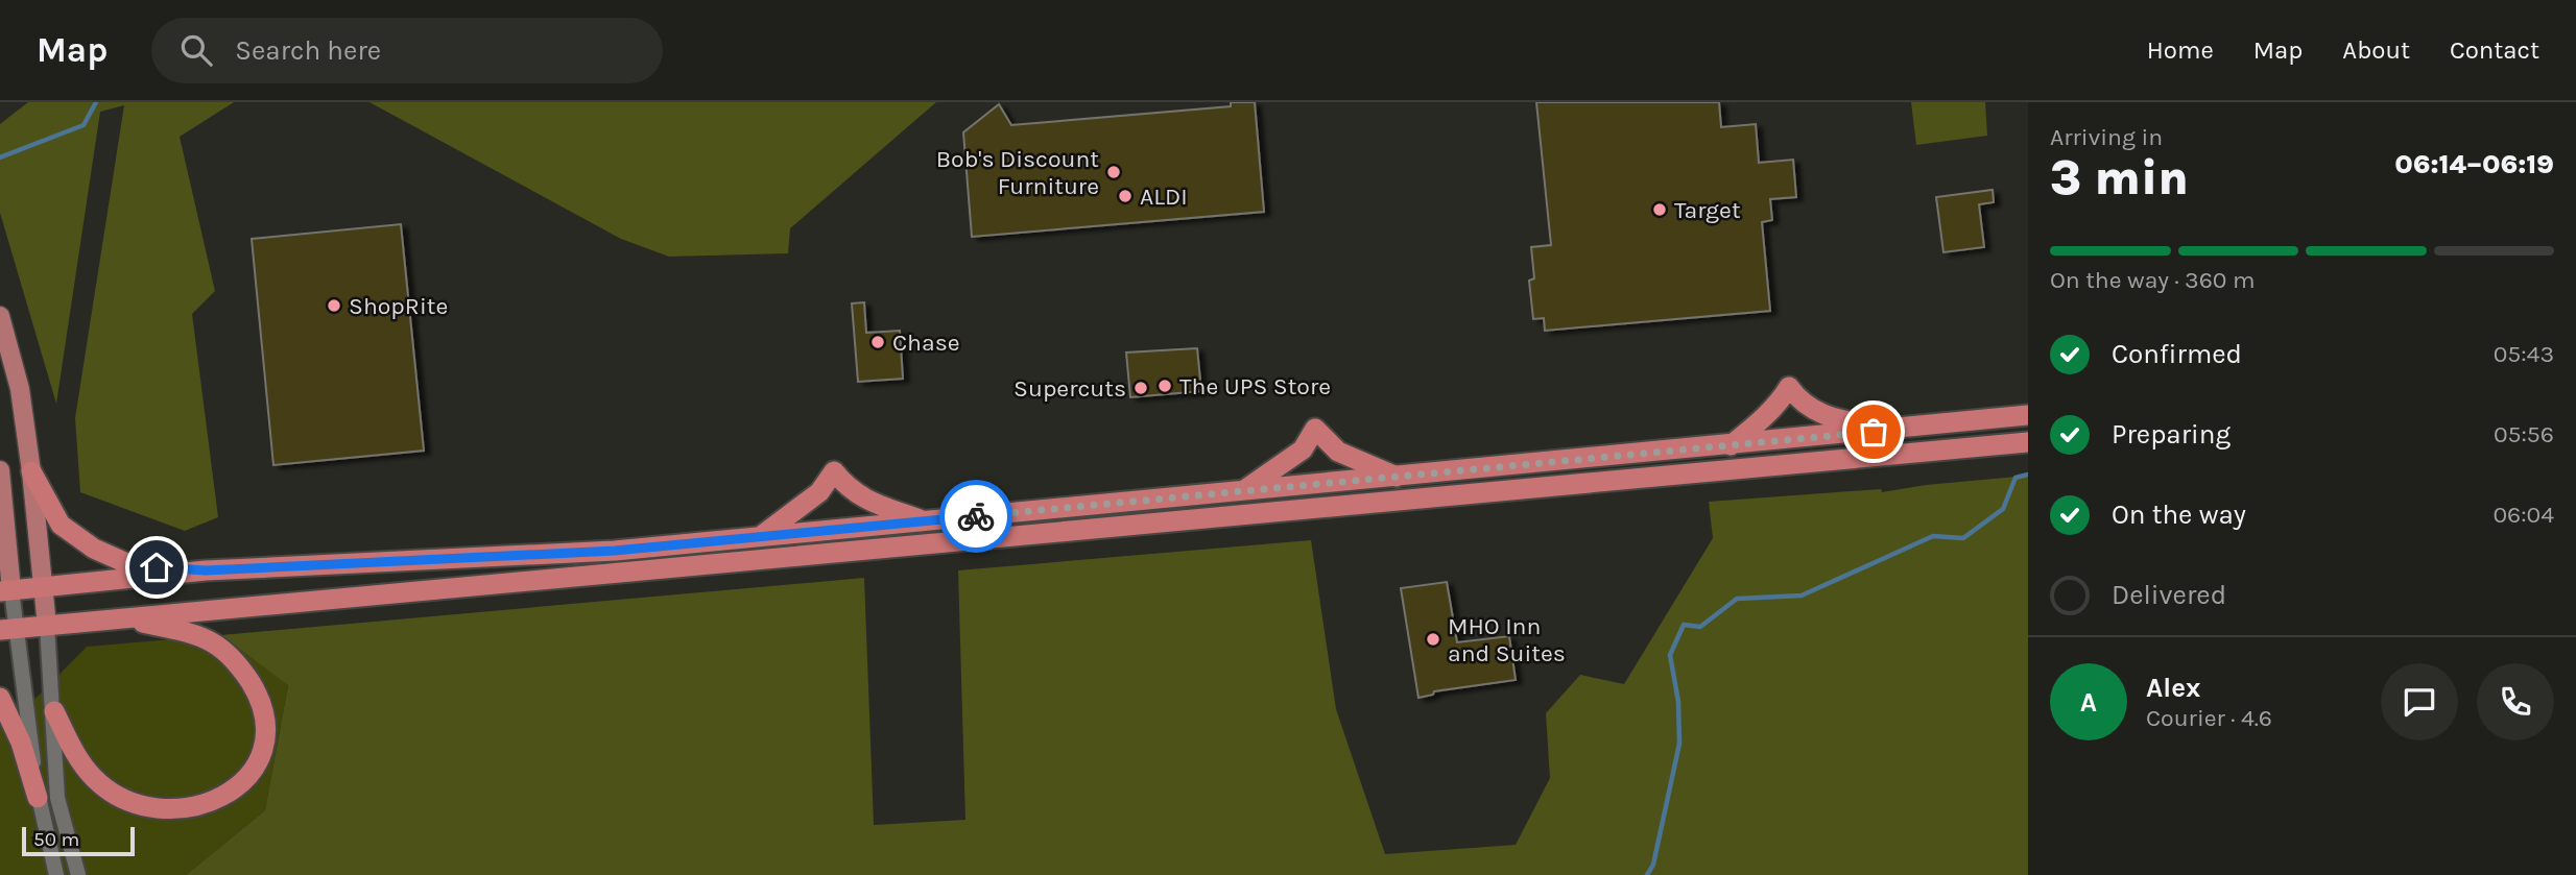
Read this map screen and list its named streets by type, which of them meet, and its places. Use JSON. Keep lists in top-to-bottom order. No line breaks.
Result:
{"places":["Bob's Discount Furniture","ALDI","Target","ShopRite","Chase","The UPS Store","Supercuts","MHO Inn and Suites"],"scale_bar":"50 m","page":{"header":"Map","search":"Search here","nav":["Home","Map","About","Contact"],"heading":["3 min","Arriving in","06:14–06:19"],"panel":["Alex","Courier · 4.6"],"bar":"On the way · 360 m","list":[["Confirmed","05:43"],["Preparing","05:56"],["On the way","06:04"],"Delivered"],"round":"A","scale":"50 m"}}
